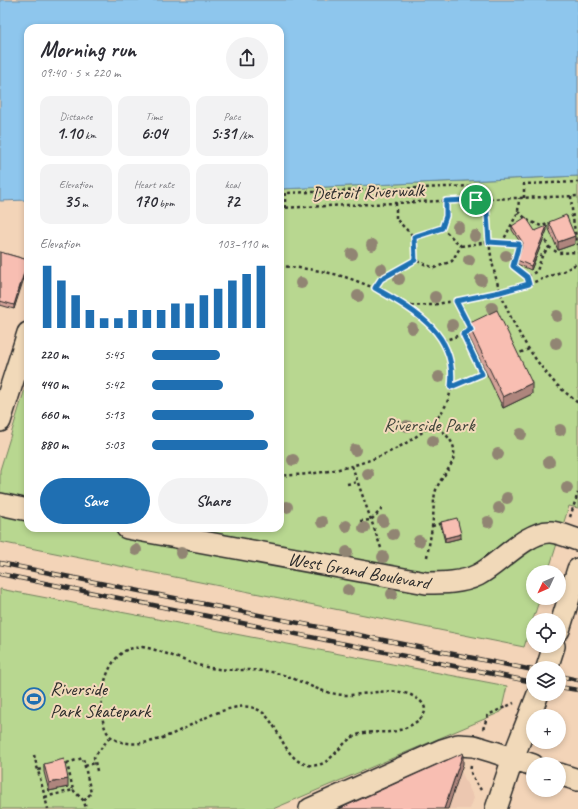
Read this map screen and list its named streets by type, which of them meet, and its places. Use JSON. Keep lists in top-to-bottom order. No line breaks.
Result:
{"streets":{"street":["West Grand Boulevard"],"path":["Detroit Riverwalk"]},"parks":["Riverside Park"],"places":{"sports":["Riverside Park Skatepark"]},"north":"bottom left","page":{"heading":["Morning run","09:40 · 5 × 220 m"],"stats":[["Distance","1.10 km"],["Time","6:04"],["Pace","5:31 /km"],["Elevation","35 m"],["Heart rate","170 bpm"],["kcal","72"]],"chart":["Elevation","103–110 m"],"list":[{"name":"220 m","note":"5:45"},{"name":"440 m","note":"5:42"},{"name":"660 m","note":"5:13"},{"name":"880 m","note":"5:03"}],"buttons":["Save","Share"],"map_buttons":["+","−"]}}
